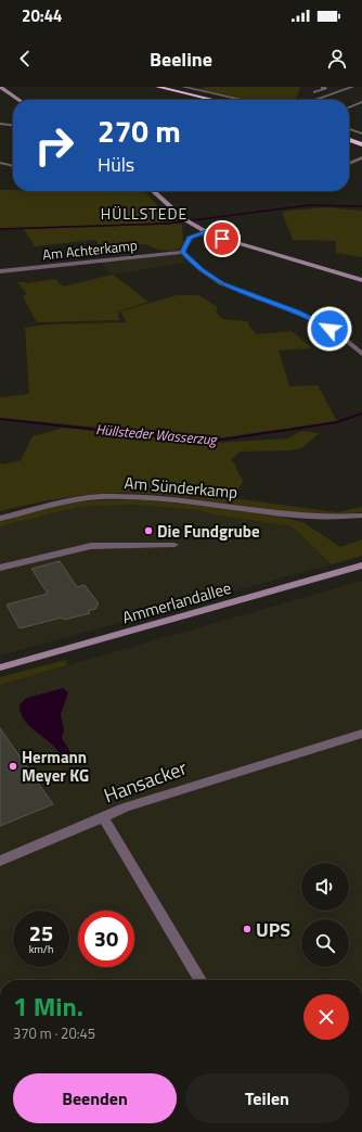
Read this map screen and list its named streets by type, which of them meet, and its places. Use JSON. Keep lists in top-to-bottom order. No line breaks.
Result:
{"streets":{"street":["Am Achterkamp","Am Sünderkamp","Ammerlandallee","Hansacker"]},"districts":["HÜLLSTEDE"],"water":["Hüllsteder Wasserzug"],"places":["Die Fundgrube","Hermann Meyer KG","UPS"],"page":{"status":"20:44","header":"Beeline","turn":["270 m","Hüls"],"speed":"25 km/h","limit":"30","heading":["1 Min.","370 m · 20:45"],"buttons":["Beenden","Teilen"]}}
